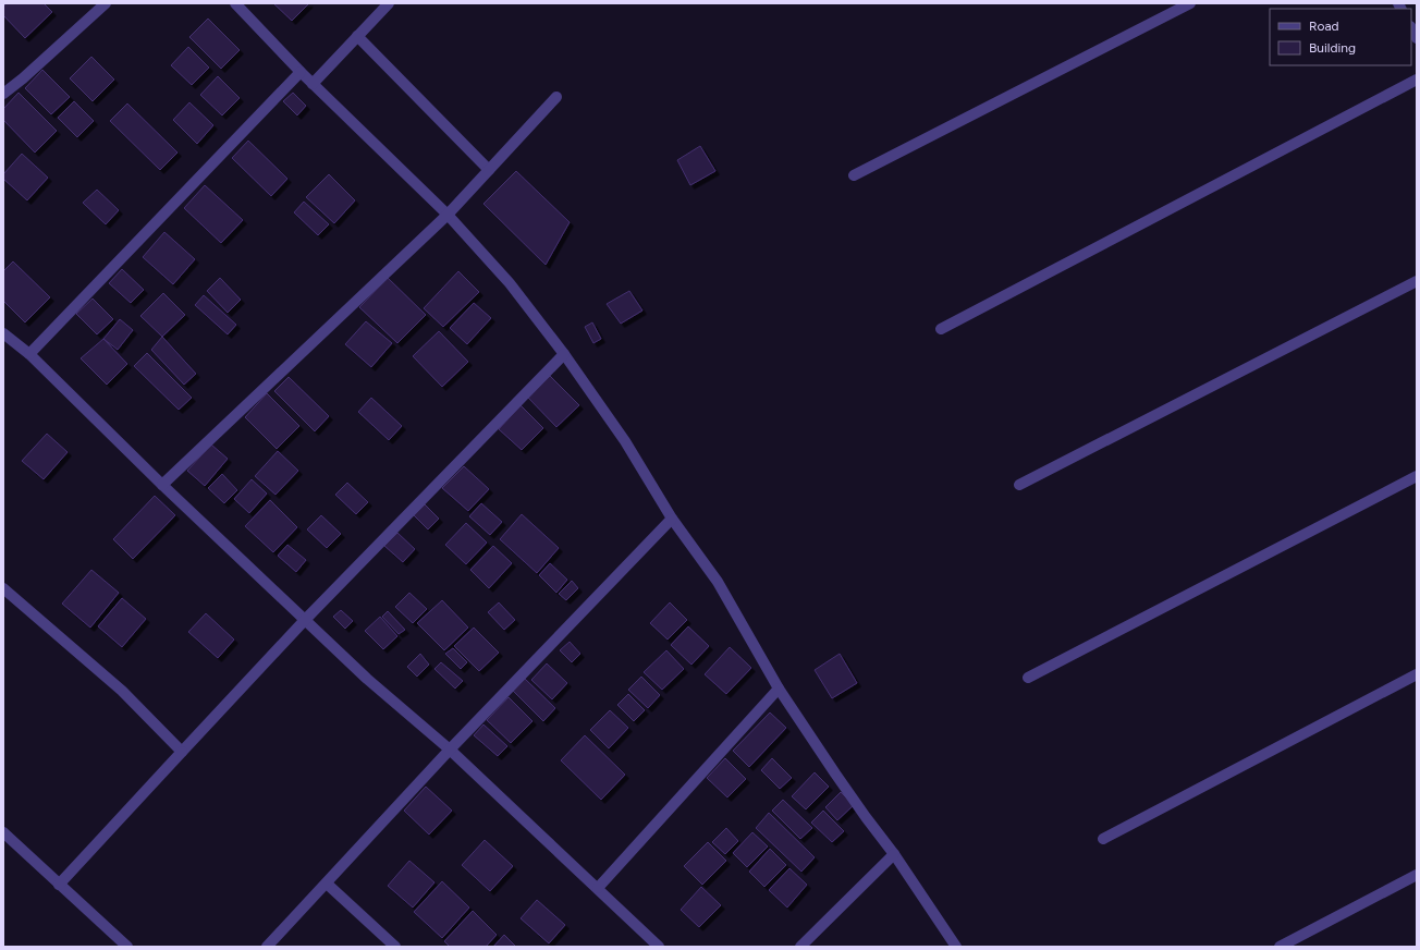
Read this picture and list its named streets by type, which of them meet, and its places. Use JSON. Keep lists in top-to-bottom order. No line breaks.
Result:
{"legend":["Road","Building"]}
